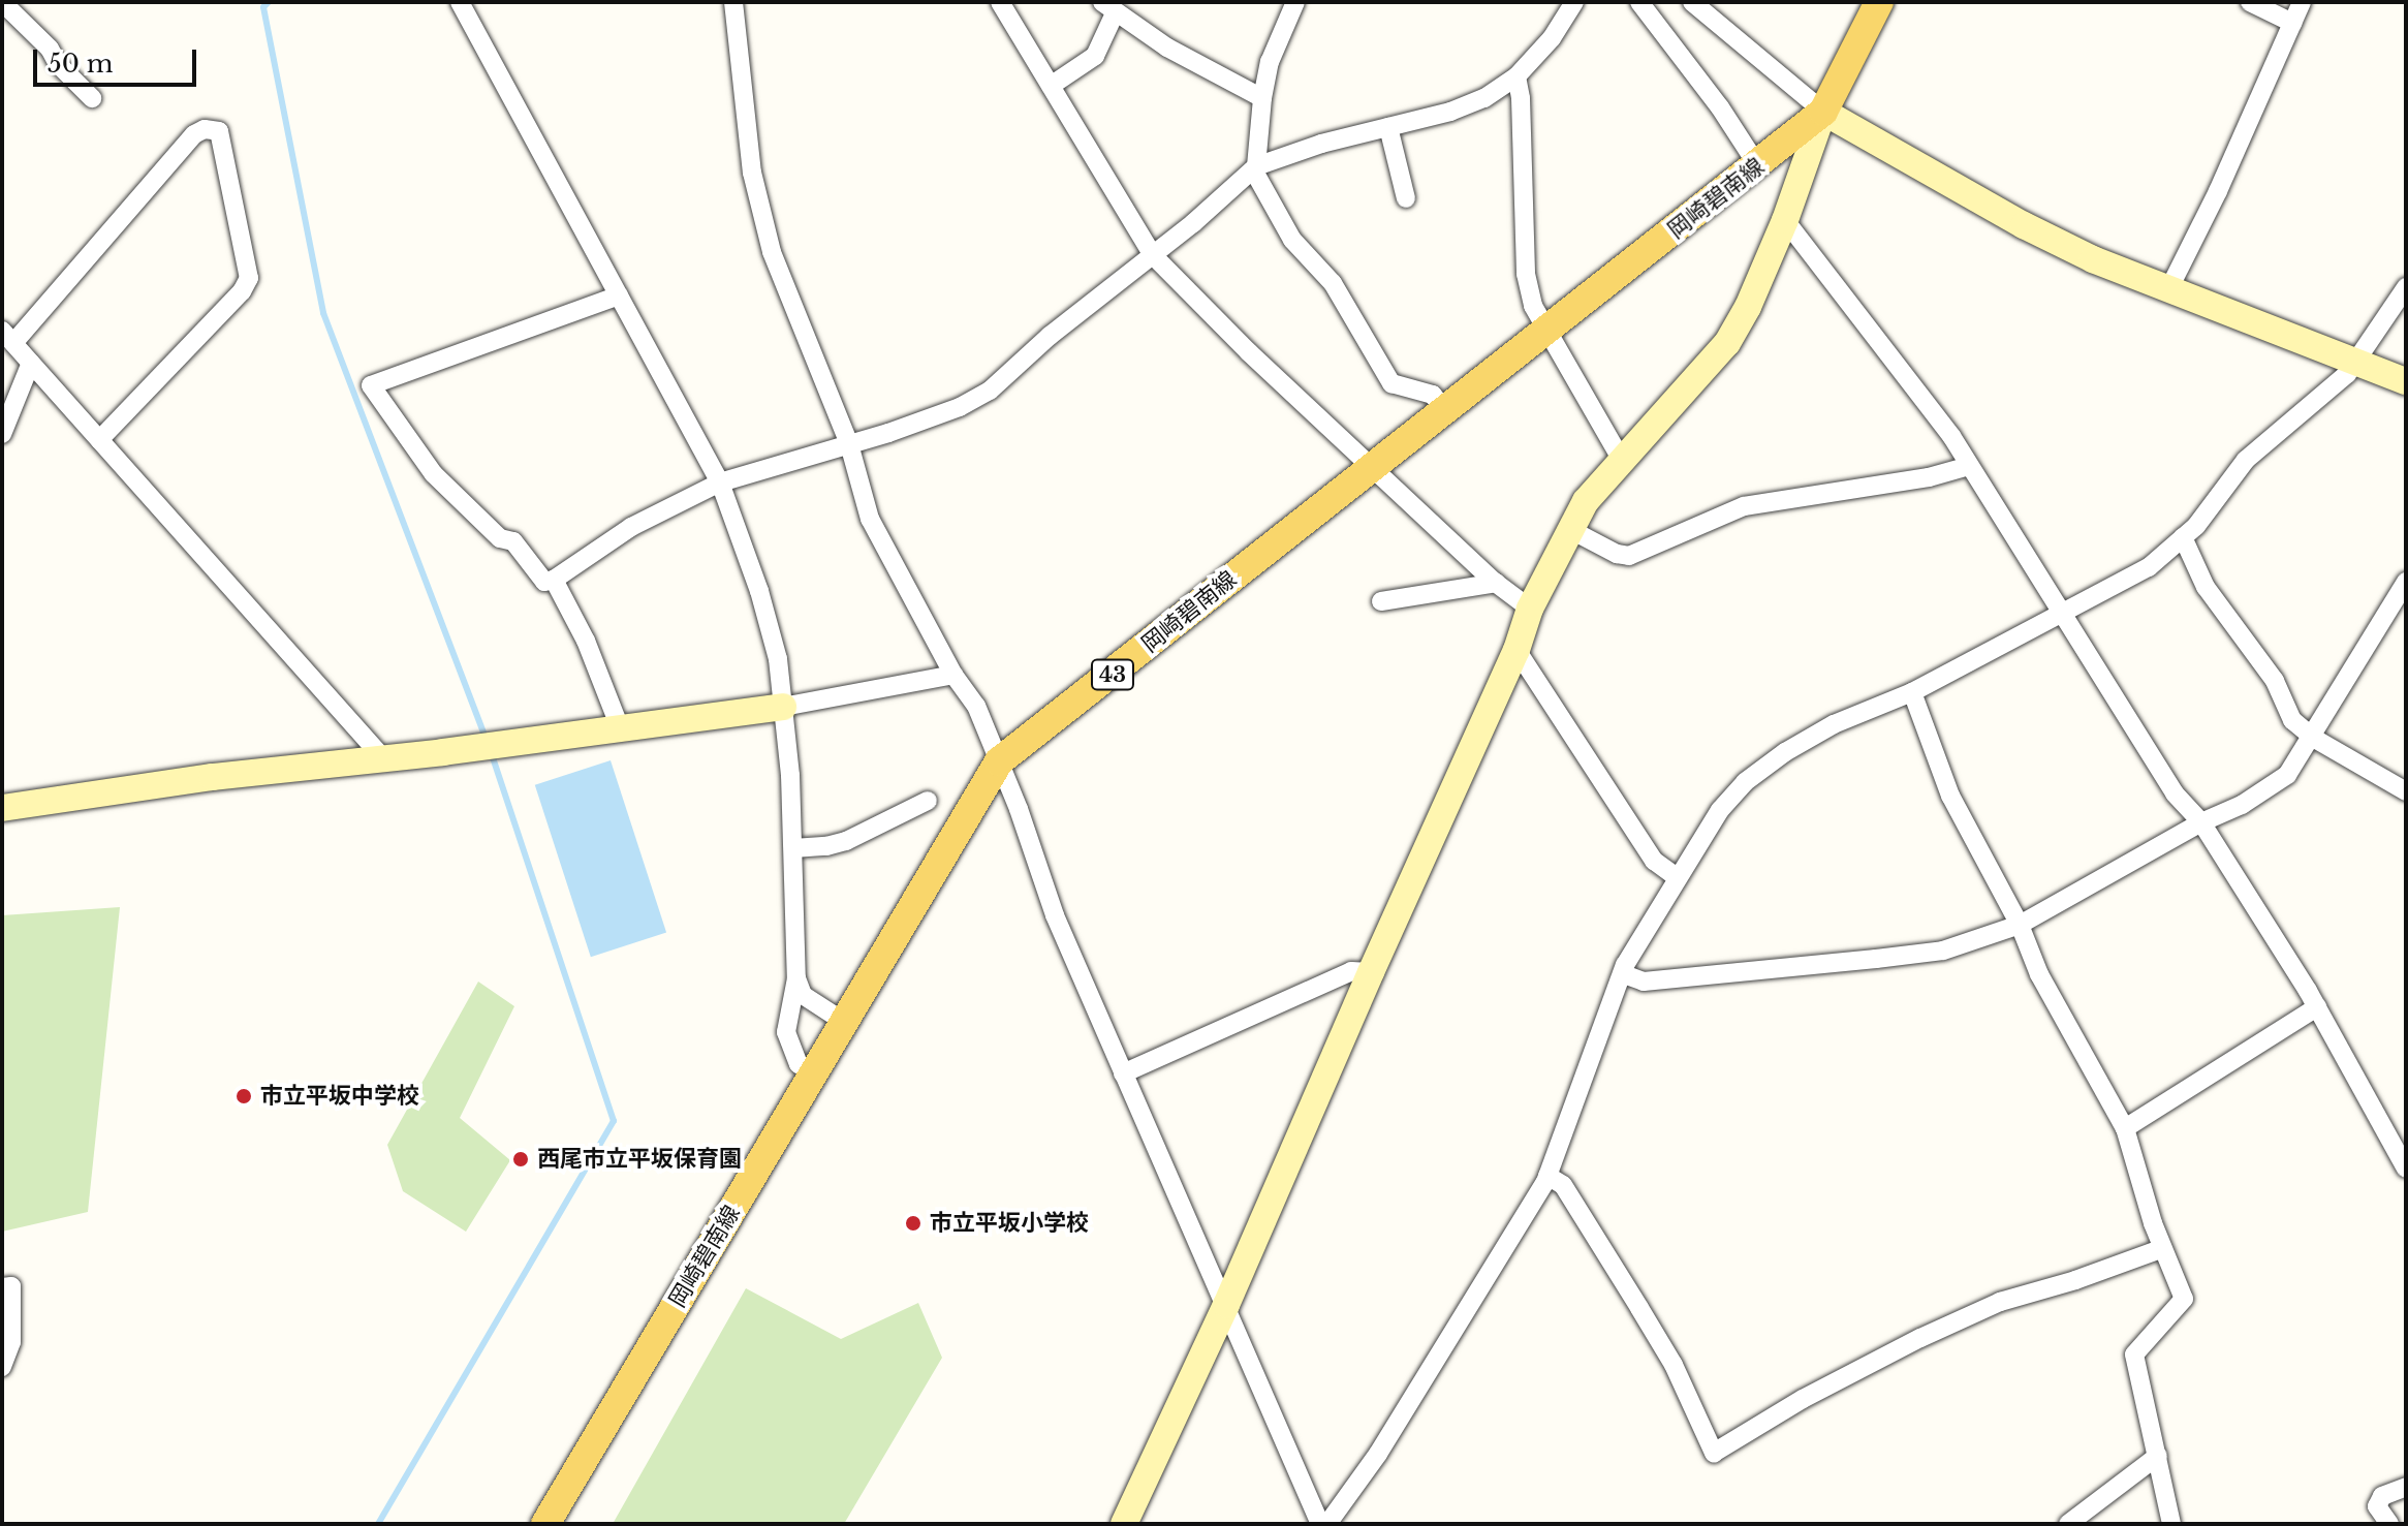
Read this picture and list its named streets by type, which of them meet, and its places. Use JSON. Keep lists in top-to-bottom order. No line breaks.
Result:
{"streets":{"main road":["岡崎碧南線","43"]},"places":["市立平坂中学校","西尾市立平坂保育園","市立平坂小学校"],"scale_bar":"50 m"}
